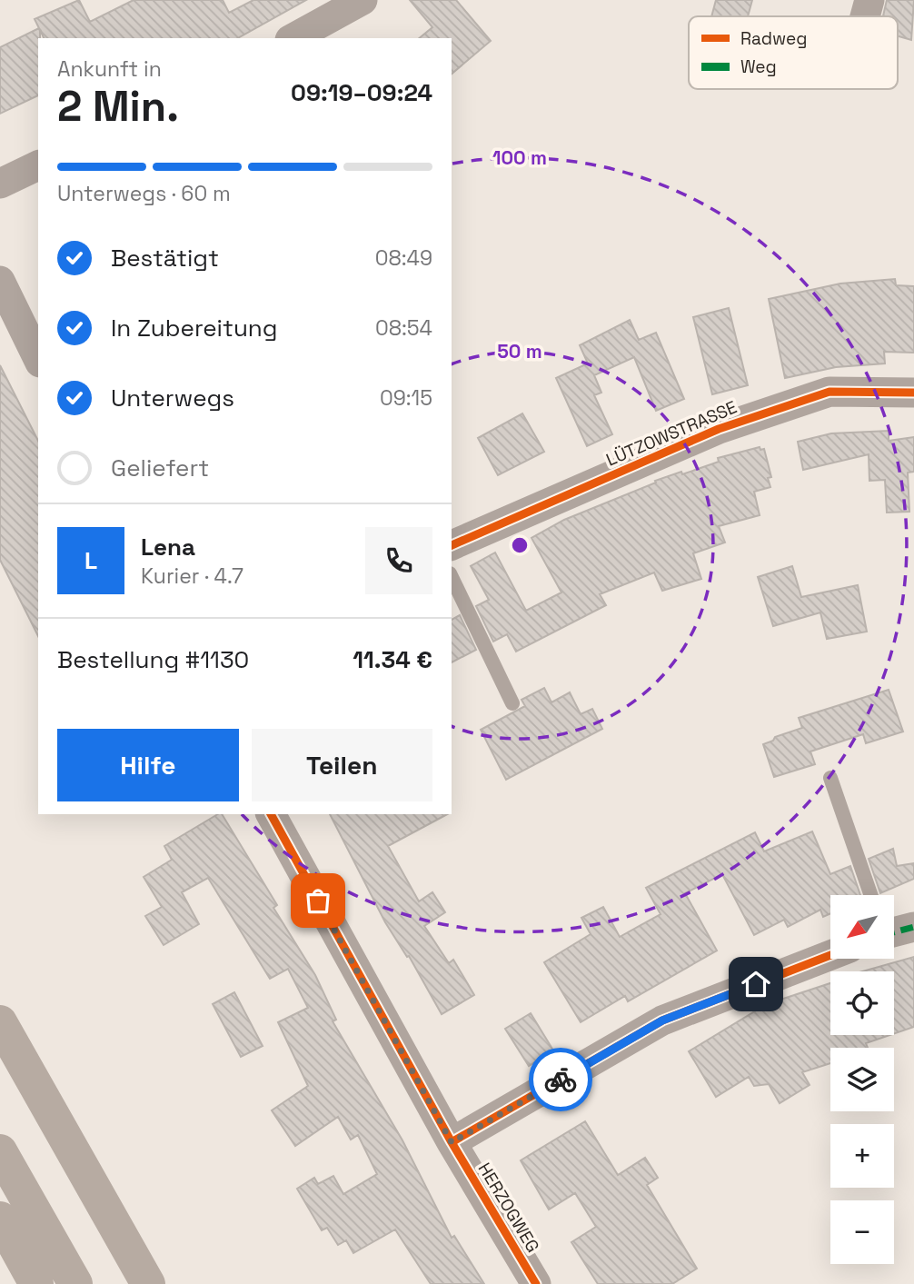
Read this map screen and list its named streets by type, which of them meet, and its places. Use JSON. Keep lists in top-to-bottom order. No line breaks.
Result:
{"streets":{"street":["LÜTZOWSTRASSE","HERZOGWEG"]},"legend":["Radweg","Weg"],"north":"bottom left","page":{"heading":["2 Min.","Ankunft in","09:19–09:24"],"panel":["Lena","Kurier · 4.7","Bestellung #1130","11.34 €"],"bar":"Unterwegs · 60 m","list":[["Bestätigt","08:49"],["In Zubereitung","08:54"],["Unterwegs","09:15"],"Geliefert"],"round":"L","buttons":["Hilfe","Teilen"],"map_buttons":["+","−"]},"rings":["100 m","50 m"]}
